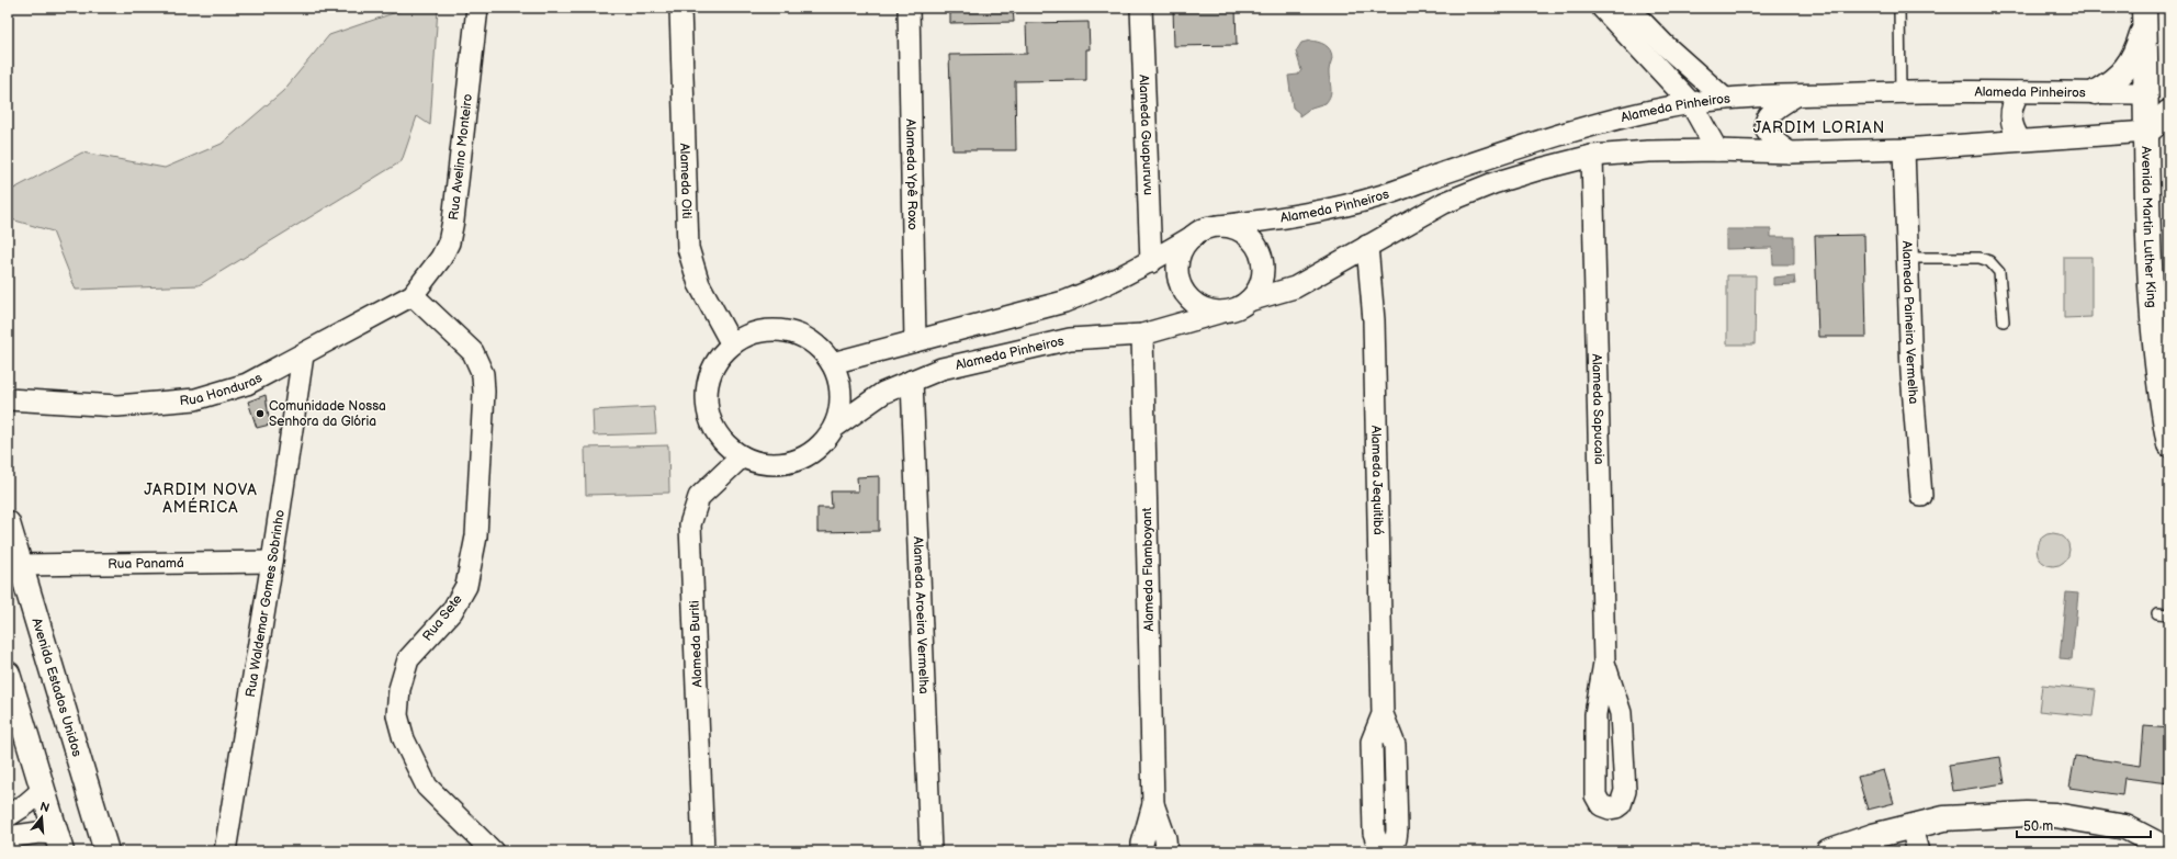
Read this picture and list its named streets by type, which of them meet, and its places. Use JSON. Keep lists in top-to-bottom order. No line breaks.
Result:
{"streets":{"main road":["Avenida Martin Luther King","Avenida Estados Unidos"],"street":["Alameda Pinheiros","Alameda Guapuruvu","Rua Avelino Monteiro","Alameda Ypê Roxo","Alameda Oiti","Alameda Paineira Vermelha","Rua Honduras","Alameda Sapucaia","Alameda Jequitibá","Rua Panamá","Alameda Flamboyant","Rua Waldemar Gomes Sobrinho","Alameda Aroeira Vermelha","Rua Sete","Alameda Buriti"]},"crossings":[["Alameda Pinheiros","Alameda Oiti"],["Alameda Pinheiros","Avenida Martin Luther King"],["Alameda Pinheiros","Alameda Flamboyant"],["Alameda Pinheiros","Alameda Aroeira Vermelha"],["Alameda Pinheiros","Alameda Buriti"],["Rua Avelino Monteiro","Rua Honduras"],["Rua Avelino Monteiro","Rua Sete"],["Alameda Oiti","Alameda Buriti"],["Rua Honduras","Rua Waldemar Gomes Sobrinho"],["Rua Honduras","Rua Sete"],["Rua Panamá","Rua Waldemar Gomes Sobrinho"],["Rua Panamá","Avenida Estados Unidos"]],"districts":["JARDIM LORIAN","JARDIM NOVA AMÉRICA"],"places":["Comunidade Nossa Senhora da Glória"],"scale_bar":"50 m","north":"top"}
